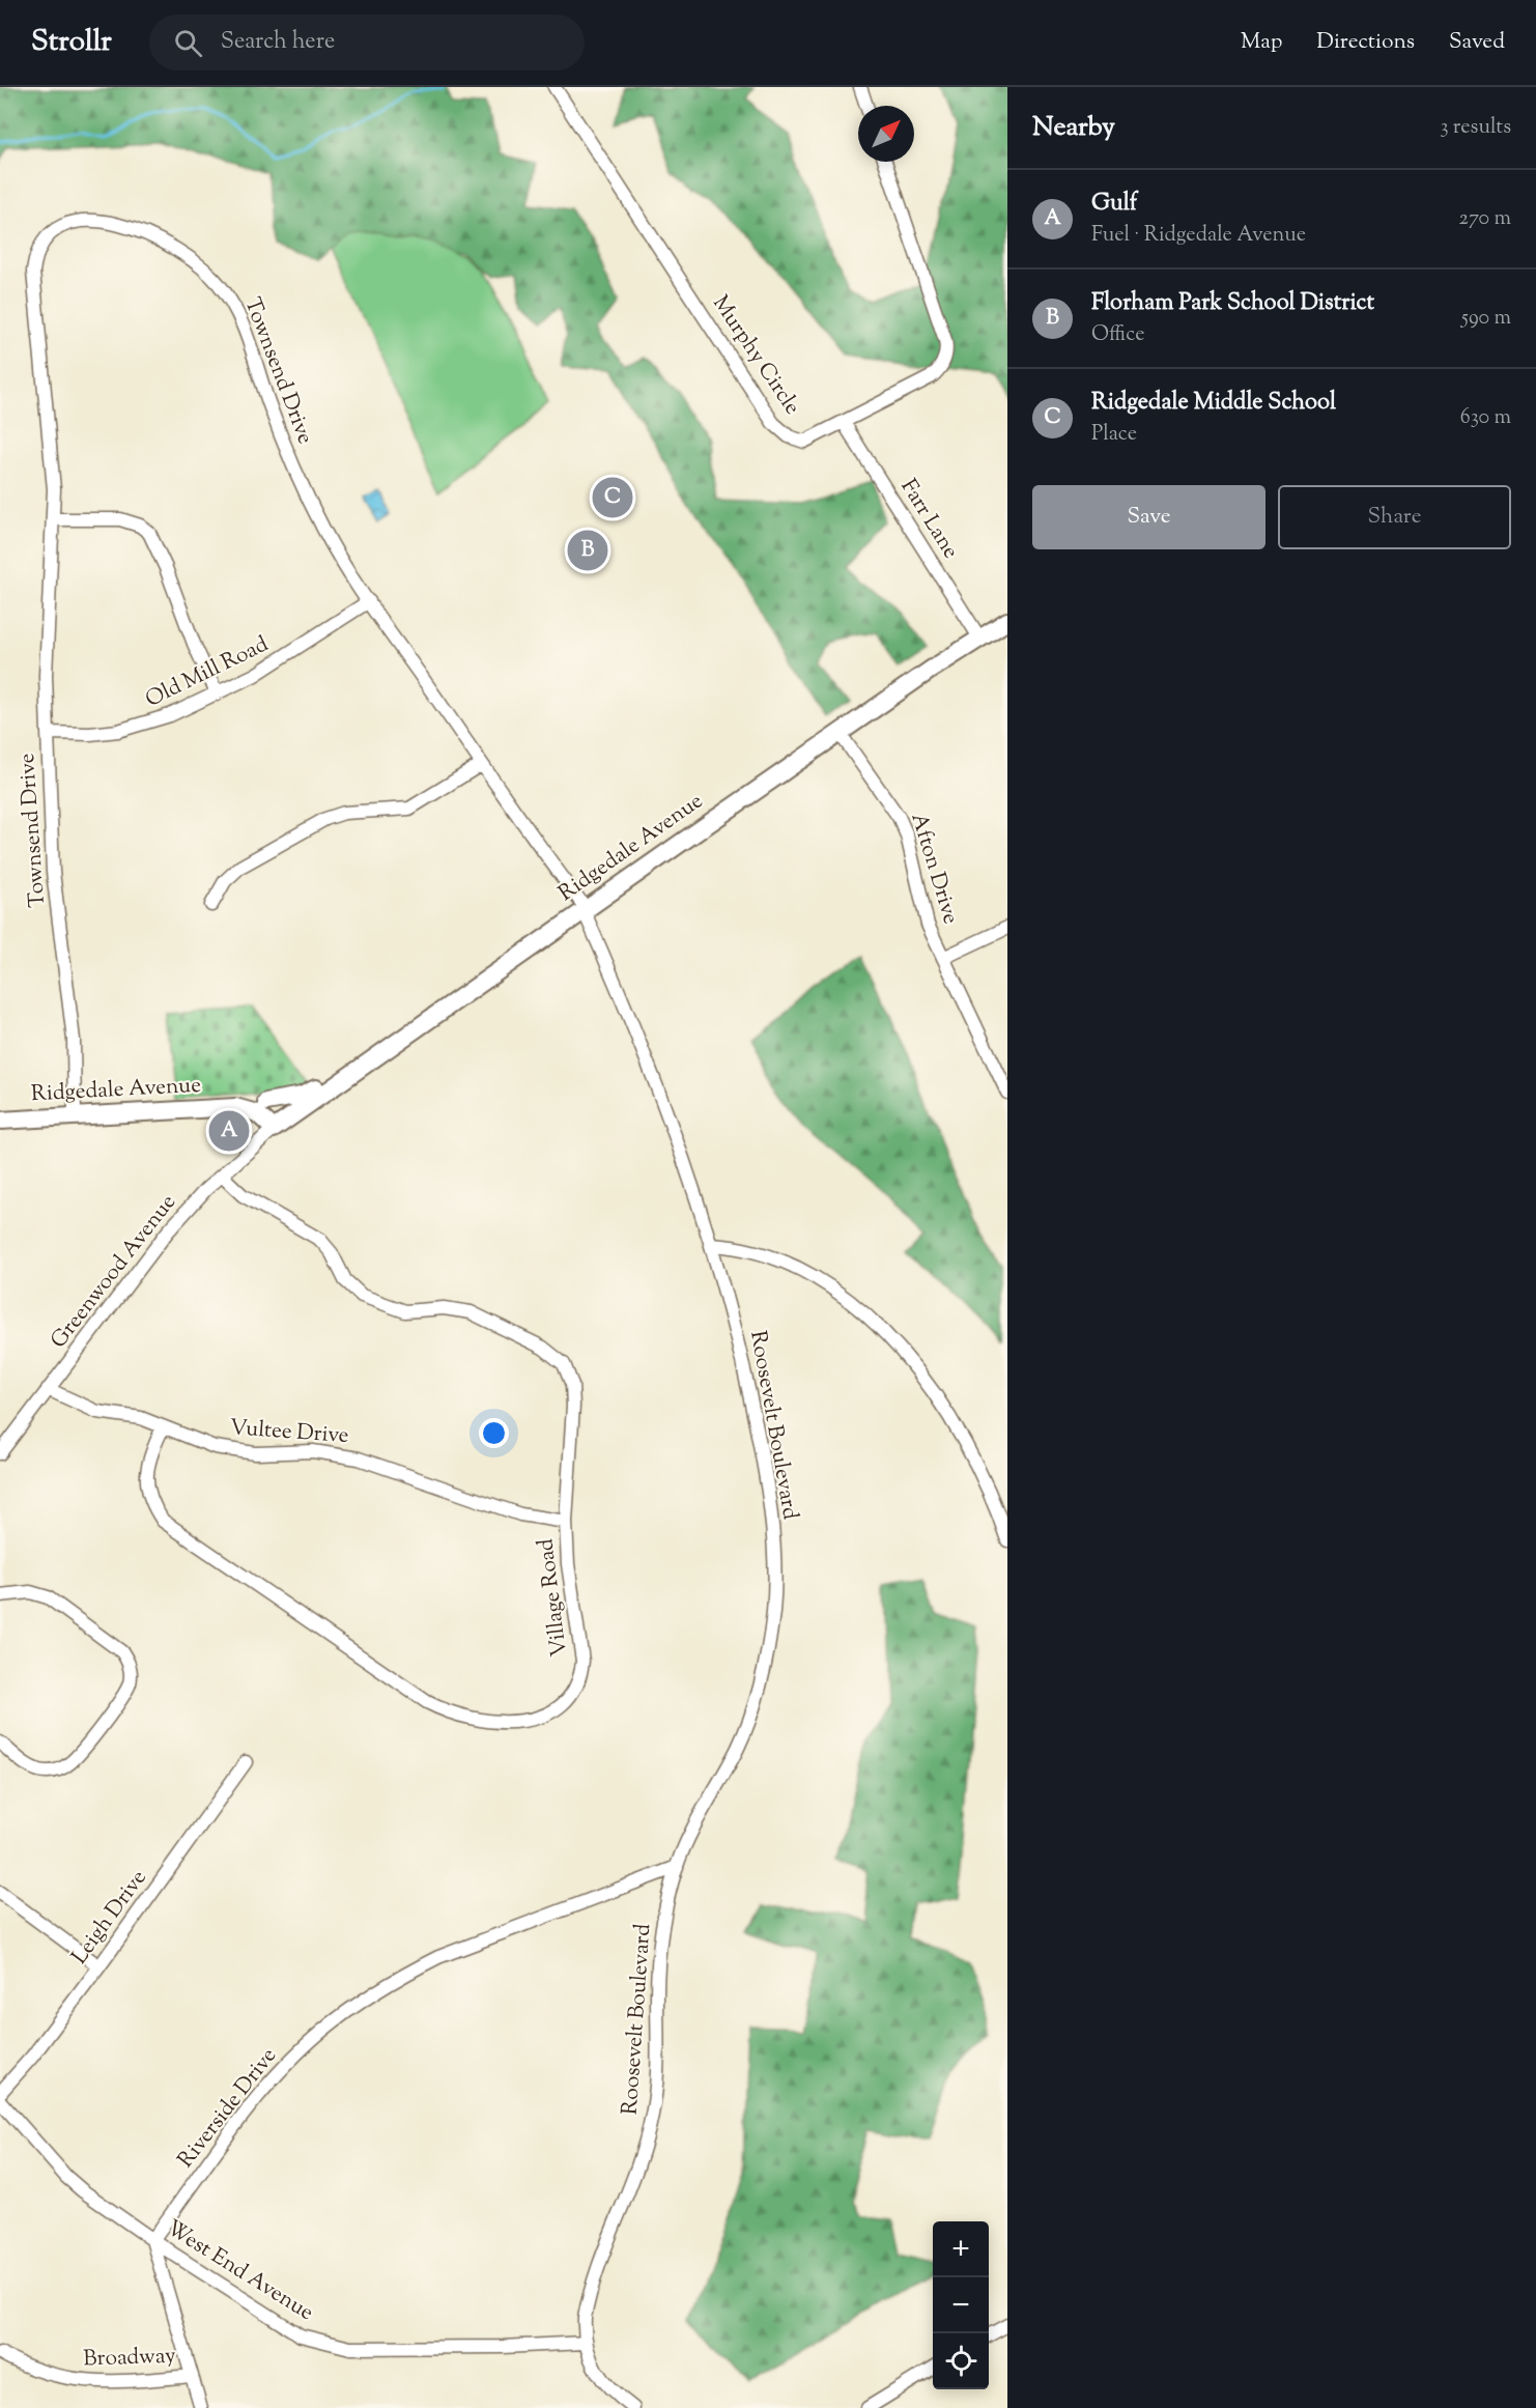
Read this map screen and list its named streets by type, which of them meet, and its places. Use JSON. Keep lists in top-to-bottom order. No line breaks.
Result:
{"streets":{"main road":["Ridgedale Avenue"],"street":["Murphy Circle","Townsend Drive","Farr Lane","Old Mill Road","Afton Drive","Greenwood Avenue","Roosevelt Boulevard","Vultee Drive","Village Road","Leigh Drive","Riverside Drive","West End Avenue","Broadway"]},"crossings":[["Murphy Circle","Farr Lane"],["Townsend Drive","Old Mill Road"],["Townsend Drive","Ridgedale Avenue"],["Townsend Drive","Roosevelt Boulevard"],["Farr Lane","Ridgedale Avenue"],["Ridgedale Avenue","Afton Drive"],["Ridgedale Avenue","Greenwood Avenue"],["Ridgedale Avenue","Roosevelt Boulevard"],["Greenwood Avenue","Vultee Drive"],["Greenwood Avenue","Village Road"],["Roosevelt Boulevard","Riverside Drive"],["Roosevelt Boulevard","West End Avenue"],["Vultee Drive","Village Road"],["Riverside Drive","West End Avenue"]],"north":"top right","page":{"header":"Strollr","search":"Search here","nav":["Map","Directions","Saved"],"heading":["Nearby","3 results"],"list":[{"mark":"A","name":"Gulf","note":"Fuel · Ridgedale Avenue","value":"270 m"},{"mark":"B","name":"Florham Park School District","note":"Office","value":"590 m"},{"mark":"C","name":"Ridgedale Middle School","note":"Place","value":"630 m"}],"buttons":["Save","Share"],"pins":["C","B","A"],"map_buttons":["+","−"]}}
